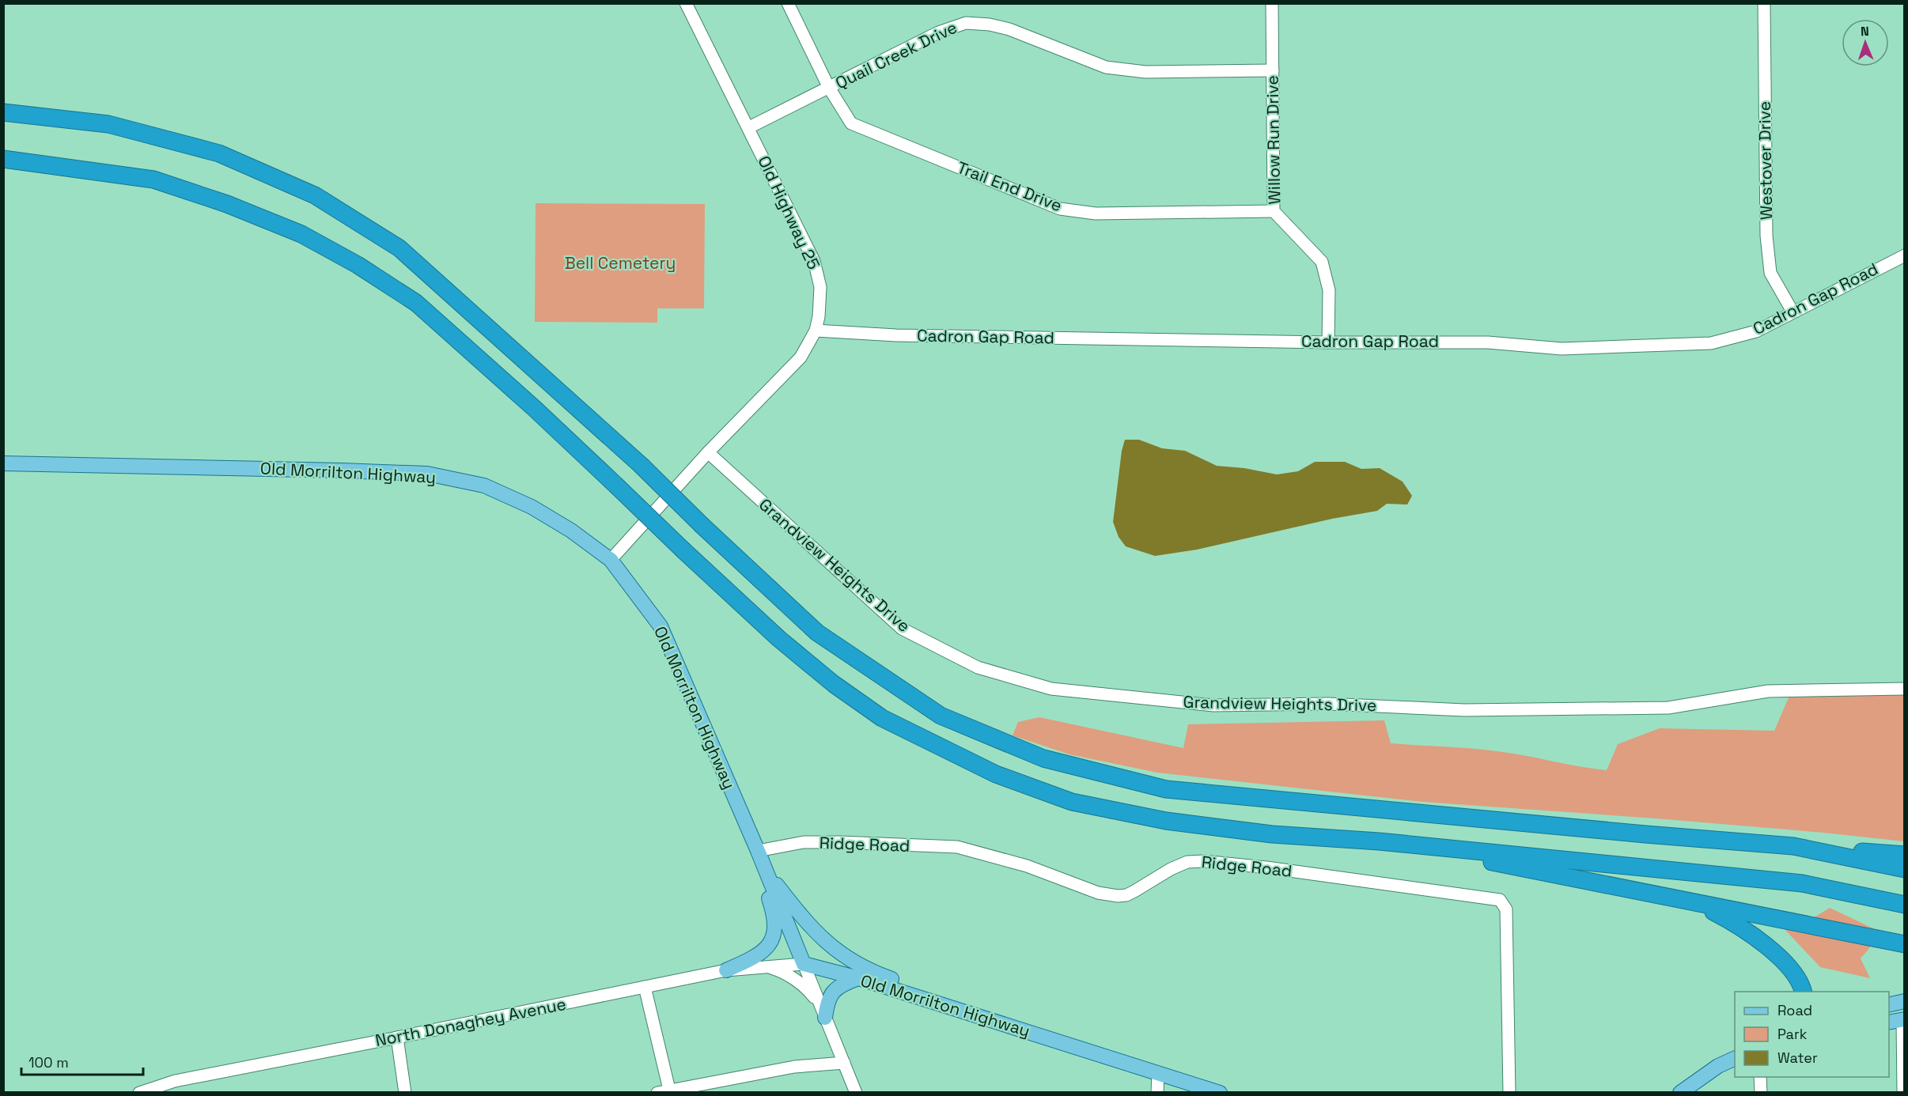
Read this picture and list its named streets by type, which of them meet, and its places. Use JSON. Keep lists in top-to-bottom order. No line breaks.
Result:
{"streets":{"main road":["Old Morrilton Highway"],"street":["Quail Creek Drive","Willow Run Drive","Westover Drive","Trail End Drive","Old Highway 25","Cadron Gap Road","Grandview Heights Drive","Ridge Road","North Donaghey Avenue"]},"crossings":[["Quail Creek Drive","Willow Run Drive"],["Quail Creek Drive","Trail End Drive"],["Quail Creek Drive","Old Highway 25"],["Willow Run Drive","Trail End Drive"],["Willow Run Drive","Cadron Gap Road"],["Westover Drive","Cadron Gap Road"],["Old Highway 25","Cadron Gap Road"],["Old Highway 25","Old Morrilton Highway"],["Old Highway 25","Grandview Heights Drive"],["Old Morrilton Highway","Ridge Road"],["Old Morrilton Highway","North Donaghey Avenue"]],"parks":["Bell Cemetery"],"legend":["Road","Park","Water"],"scale_bar":"100 m","north":"top"}
